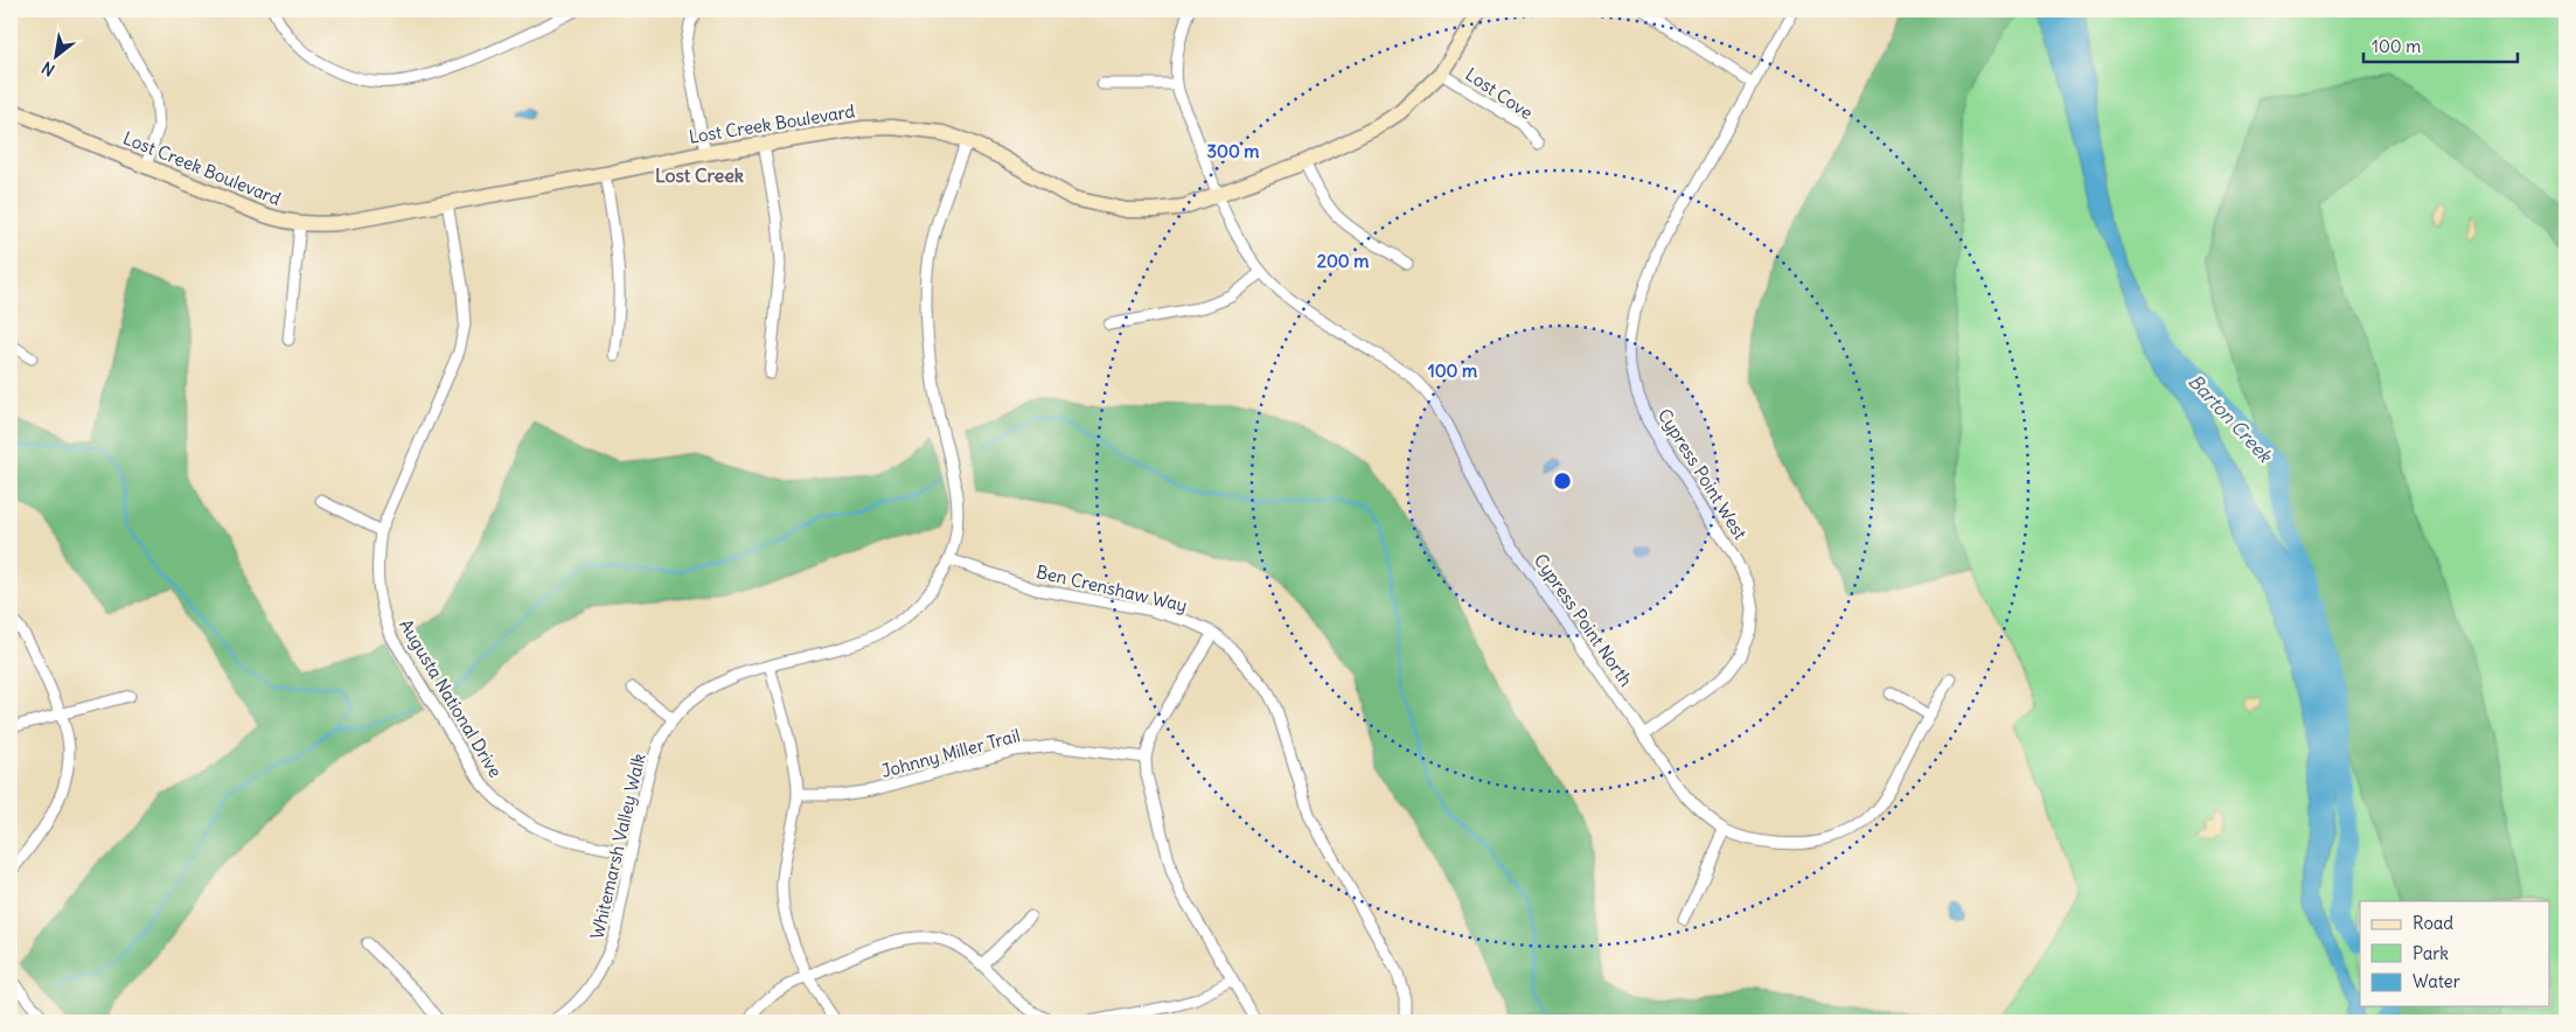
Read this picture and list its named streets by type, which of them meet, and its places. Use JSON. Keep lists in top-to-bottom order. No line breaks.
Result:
{"streets":{"street":["Lost Cove","Lost Creek Boulevard","Cypress Point West","Ben Crenshaw Way","Cypress Point North","Augusta National Drive","Johnny Miller Trail","Whitemarsh Valley Walk"]},"crossings":[["Lost Cove","Lost Creek Boulevard"],["Lost Creek Boulevard","Cypress Point North"],["Lost Creek Boulevard","Augusta National Drive"],["Lost Creek Boulevard","Whitemarsh Valley Walk"],["Cypress Point West","Cypress Point North"],["Ben Crenshaw Way","Whitemarsh Valley Walk"],["Augusta National Drive","Whitemarsh Valley Walk"]],"districts":["Lost Creek"],"water":["Barton Creek"],"legend":["Road","Park","Water"],"scale_bar":"100 m","north":"bottom left","rings":["300 m","200 m","100 m"]}
